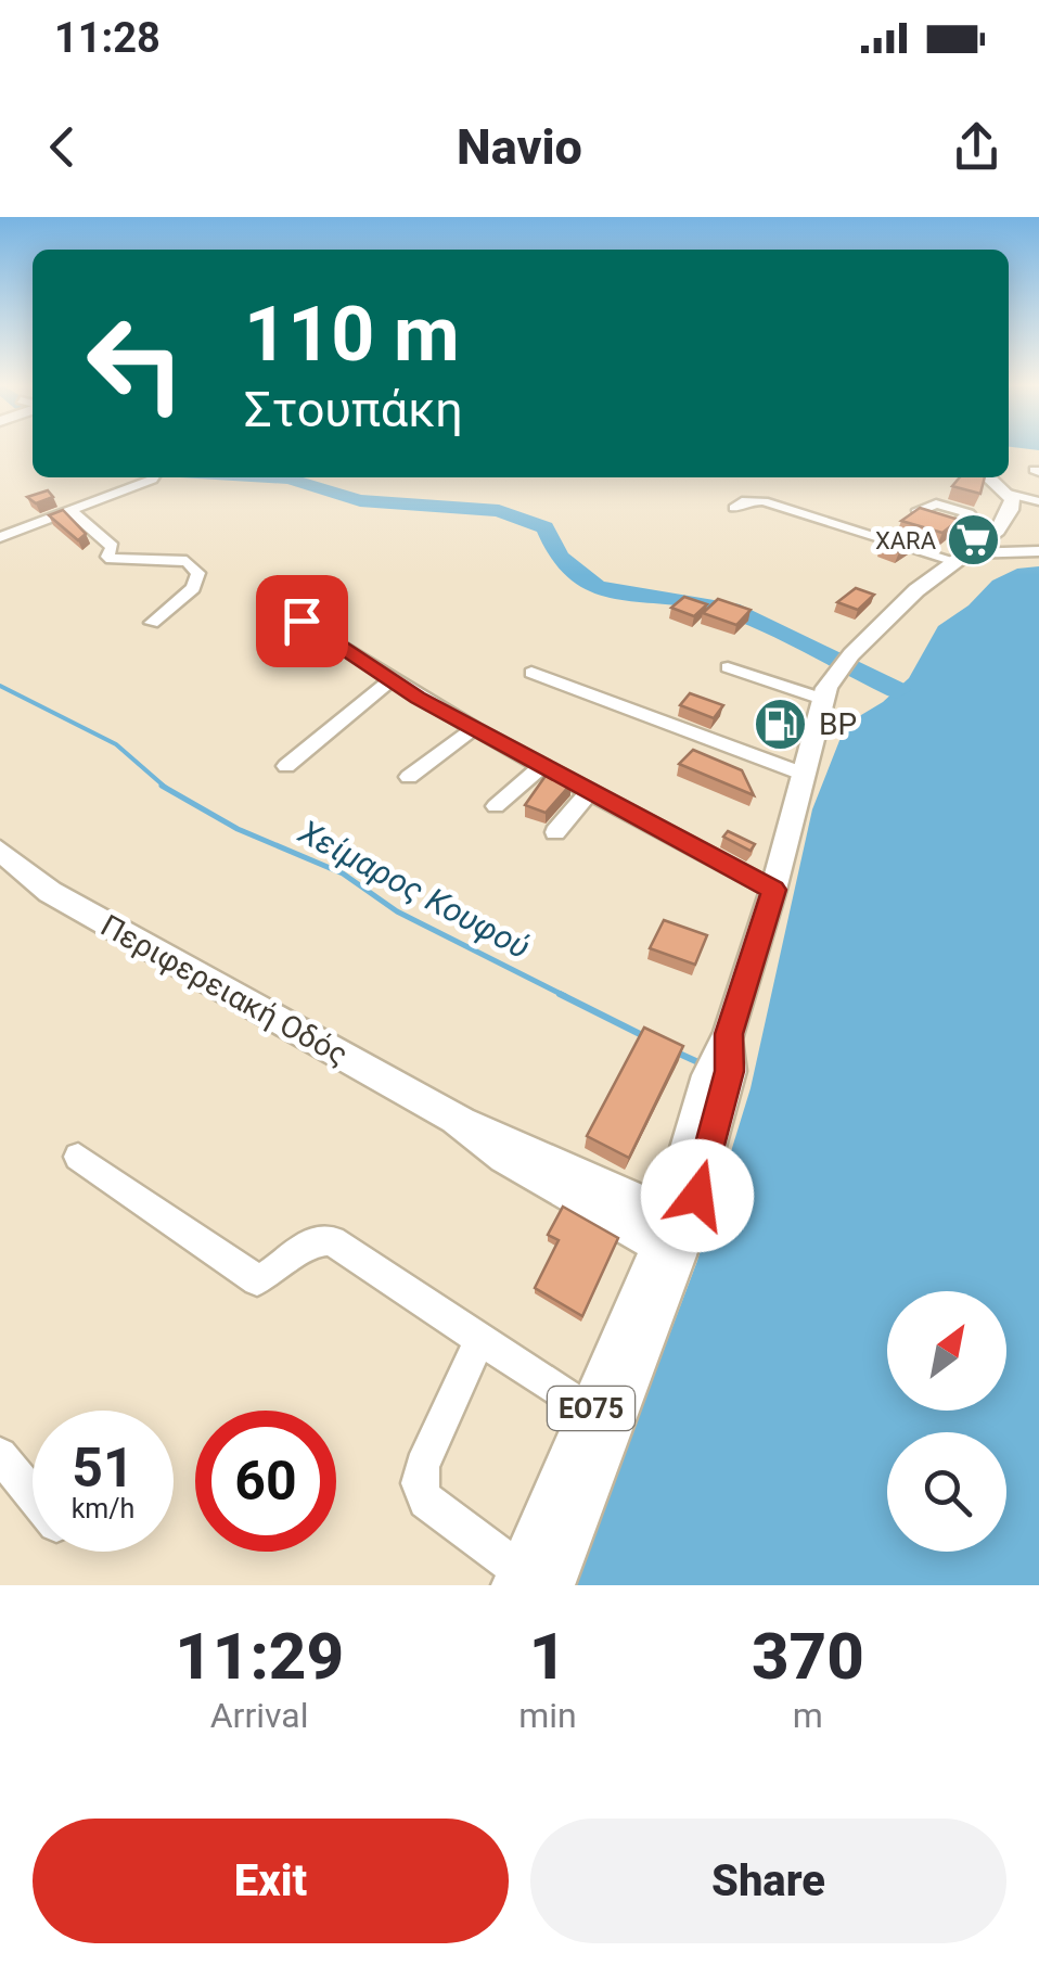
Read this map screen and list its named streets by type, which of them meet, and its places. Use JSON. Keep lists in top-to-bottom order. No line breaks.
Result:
{"streets":{"main road":["Περιφερειακή Οδός","ΕΟ75"]},"crossings":[["Περιφερειακή Οδός","ΕΟ75"]],"water":["Χείμαρος Κουφού"],"places":{"supermarket":["XARA"],"fuel station":["BP"]},"north":"top right","page":{"status":"11:28","header":"Navio","turn":["110 m","Στουπάκη"],"speed":"51 km/h","limit":"60","eta":["11:29","Arrival","1","min","370","m"],"buttons":["Exit","Share"]}}
